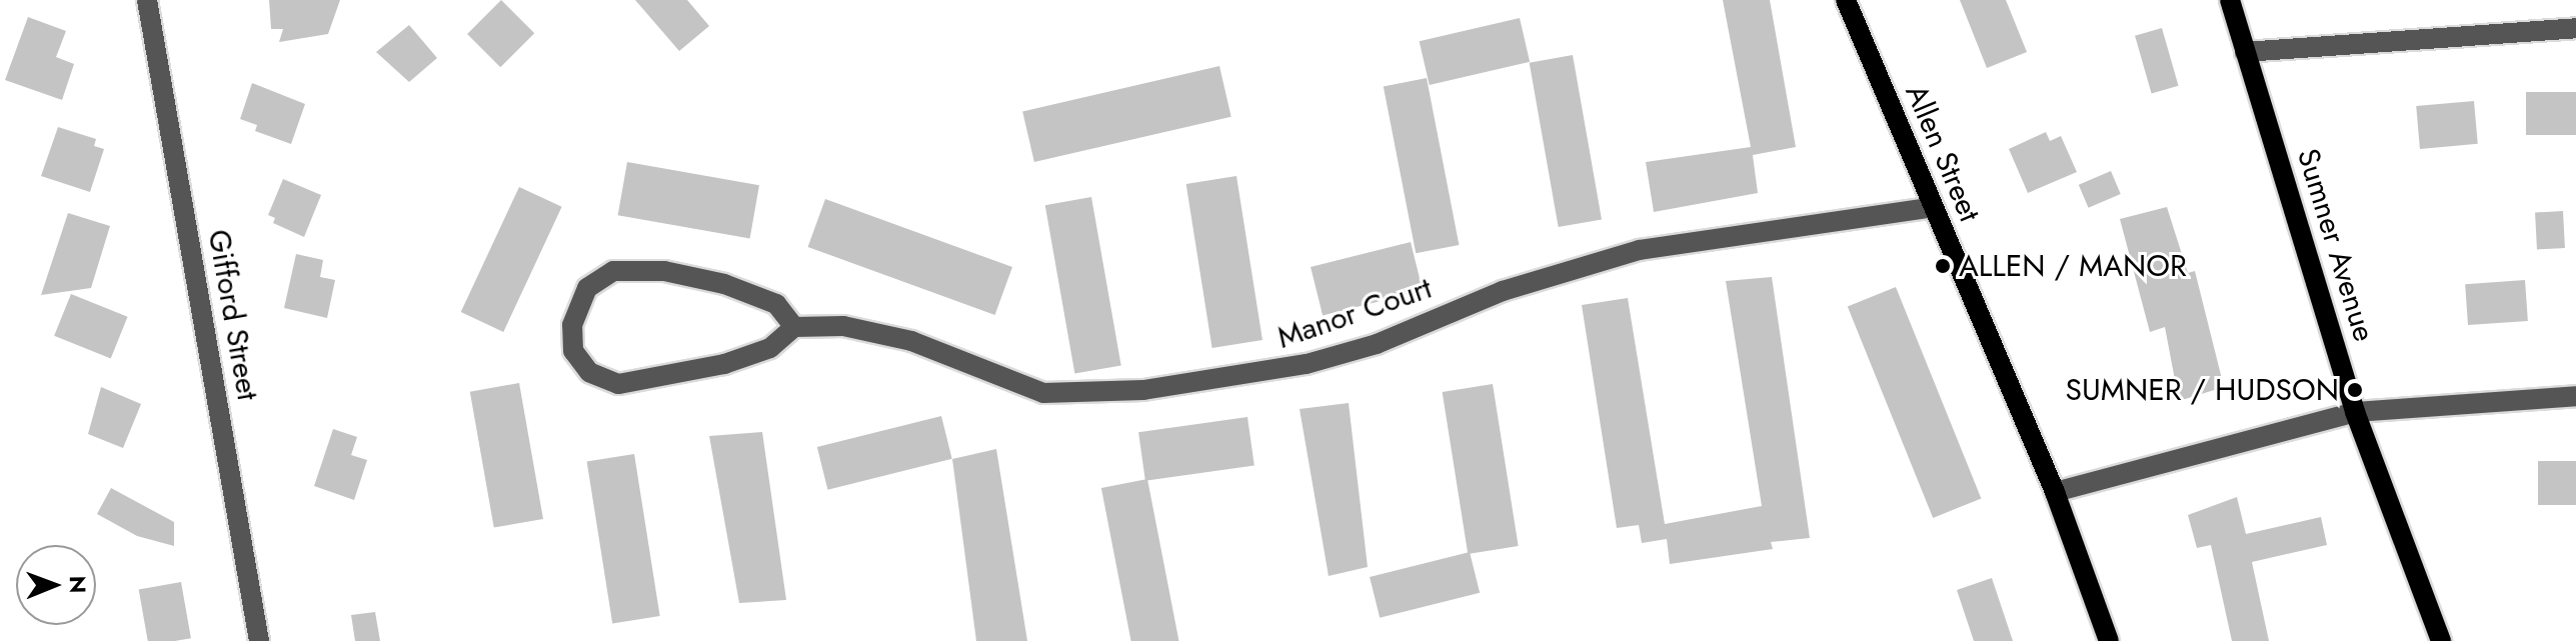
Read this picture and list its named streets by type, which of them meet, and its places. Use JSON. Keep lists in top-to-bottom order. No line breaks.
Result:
{"streets":{"main road":["Allen Street","Sumner Avenue"],"street":["Manor Court","Gifford Street"]},"crossings":[["Allen Street","Manor Court"]],"places":["ALLEN / MANOR","SUMNER / HUDSON"],"north":"right"}
